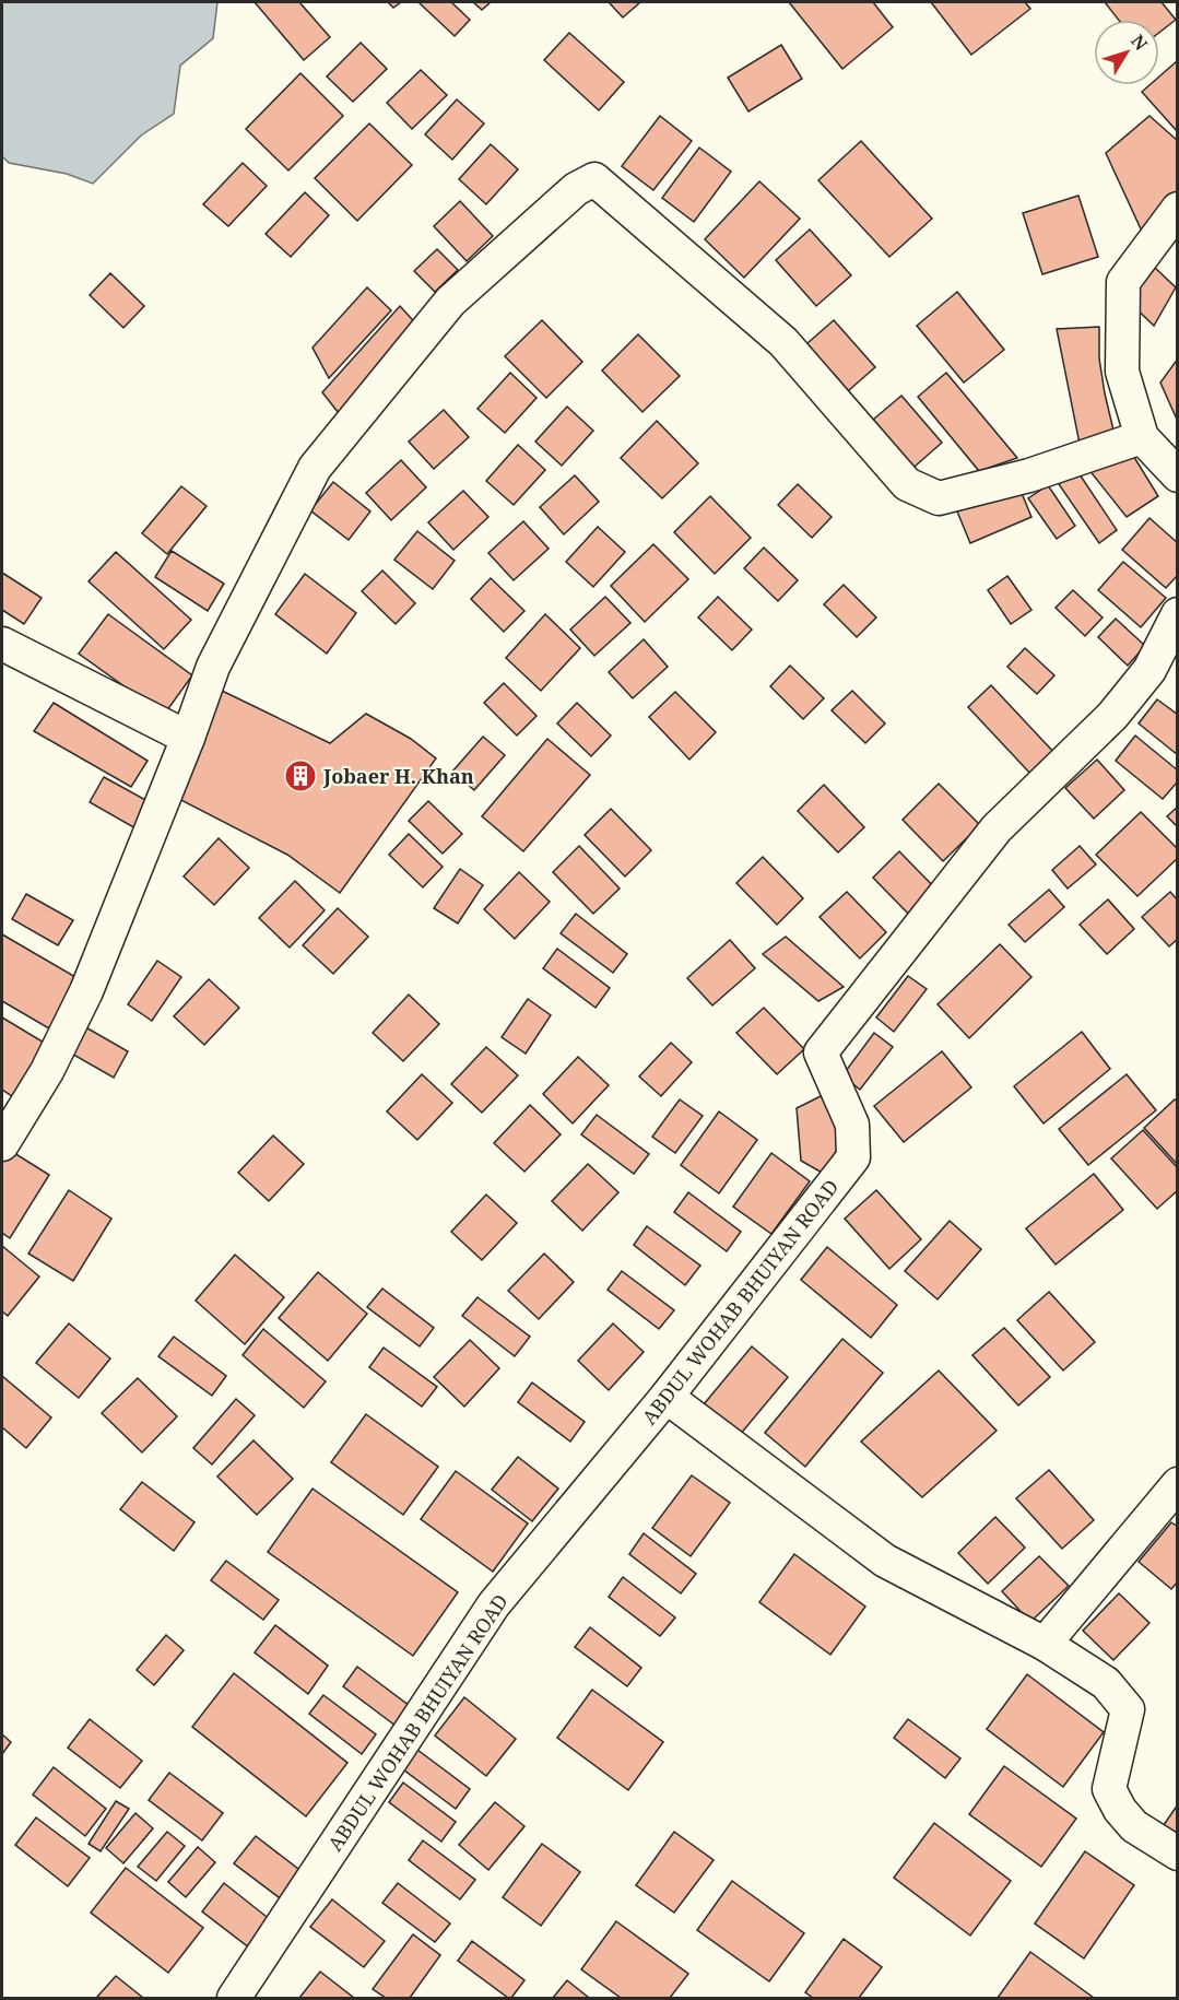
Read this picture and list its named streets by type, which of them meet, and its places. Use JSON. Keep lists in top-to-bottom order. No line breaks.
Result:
{"streets":{"street":["ABDUL WOHAB BHUIYAN ROAD"]},"places":{"building":["Jobaer H. Khan"]},"north":"top right"}
